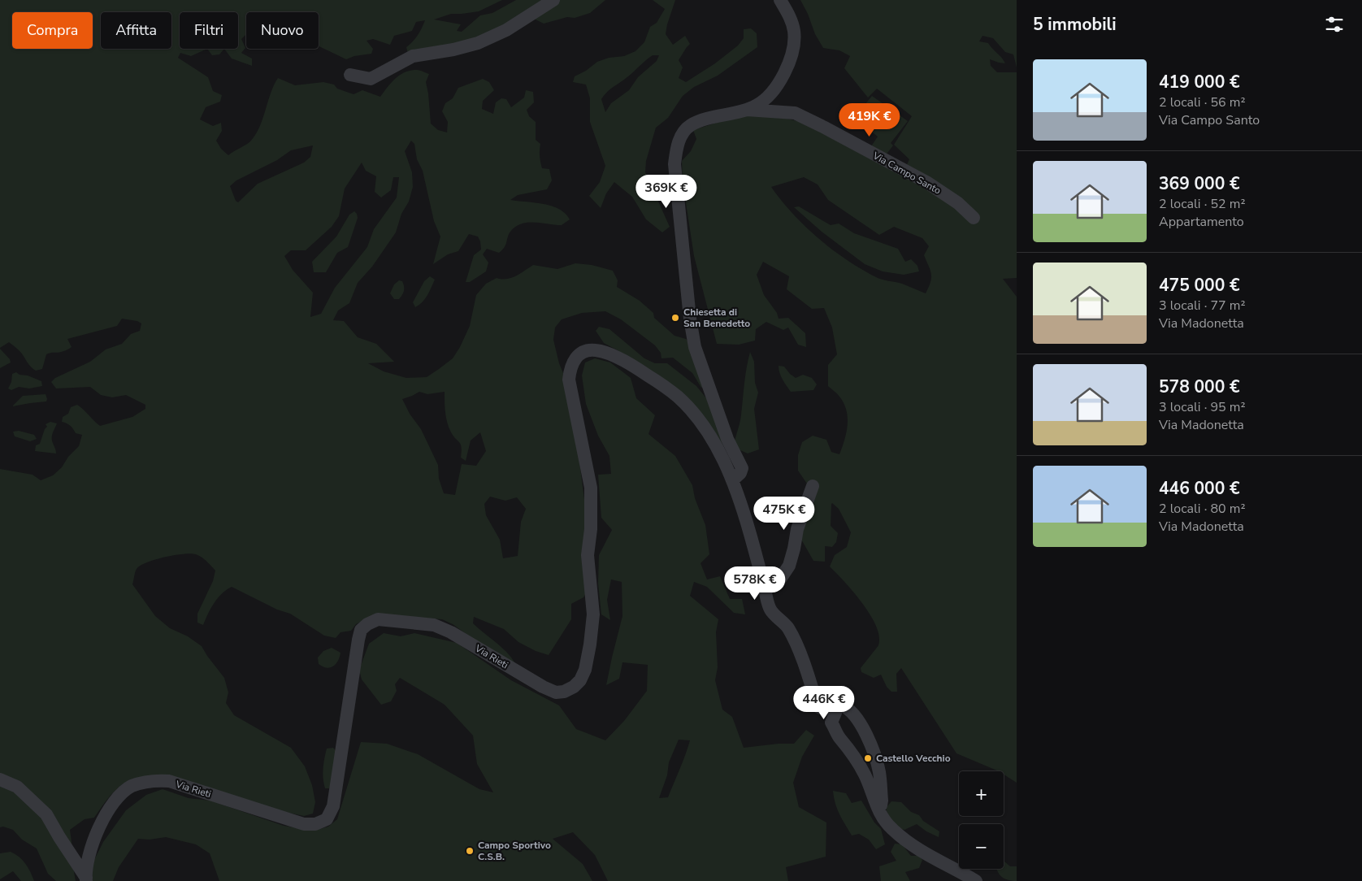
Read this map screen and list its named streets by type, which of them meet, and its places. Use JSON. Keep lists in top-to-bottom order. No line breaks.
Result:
{"streets":{"street":["Via Campo Santo","Via Rieti"]},"places":["Chiesetta di San Benedetto","Castello Vecchio","Campo Sportivo C.S.B."],"page":{"heading":"5 immobili","chip":["Compra","Affitta","Filtri","Nuovo"],"list":[{"name":"419 000 €","note":"2 locali · 56 m² · Via Campo Santo"},{"name":"369 000 €","note":"2 locali · 52 m² · Appartamento"},{"name":"475 000 €","note":"3 locali · 77 m² · Via Madonetta"},{"name":"578 000 €","note":"3 locali · 95 m² · Via Madonetta"},{"name":"446 000 €","note":"2 locali · 80 m² · Via Madonetta"}],"price":["419K €","369K €","475K €","578K €","446K €"],"map_buttons":["+","−"]}}
